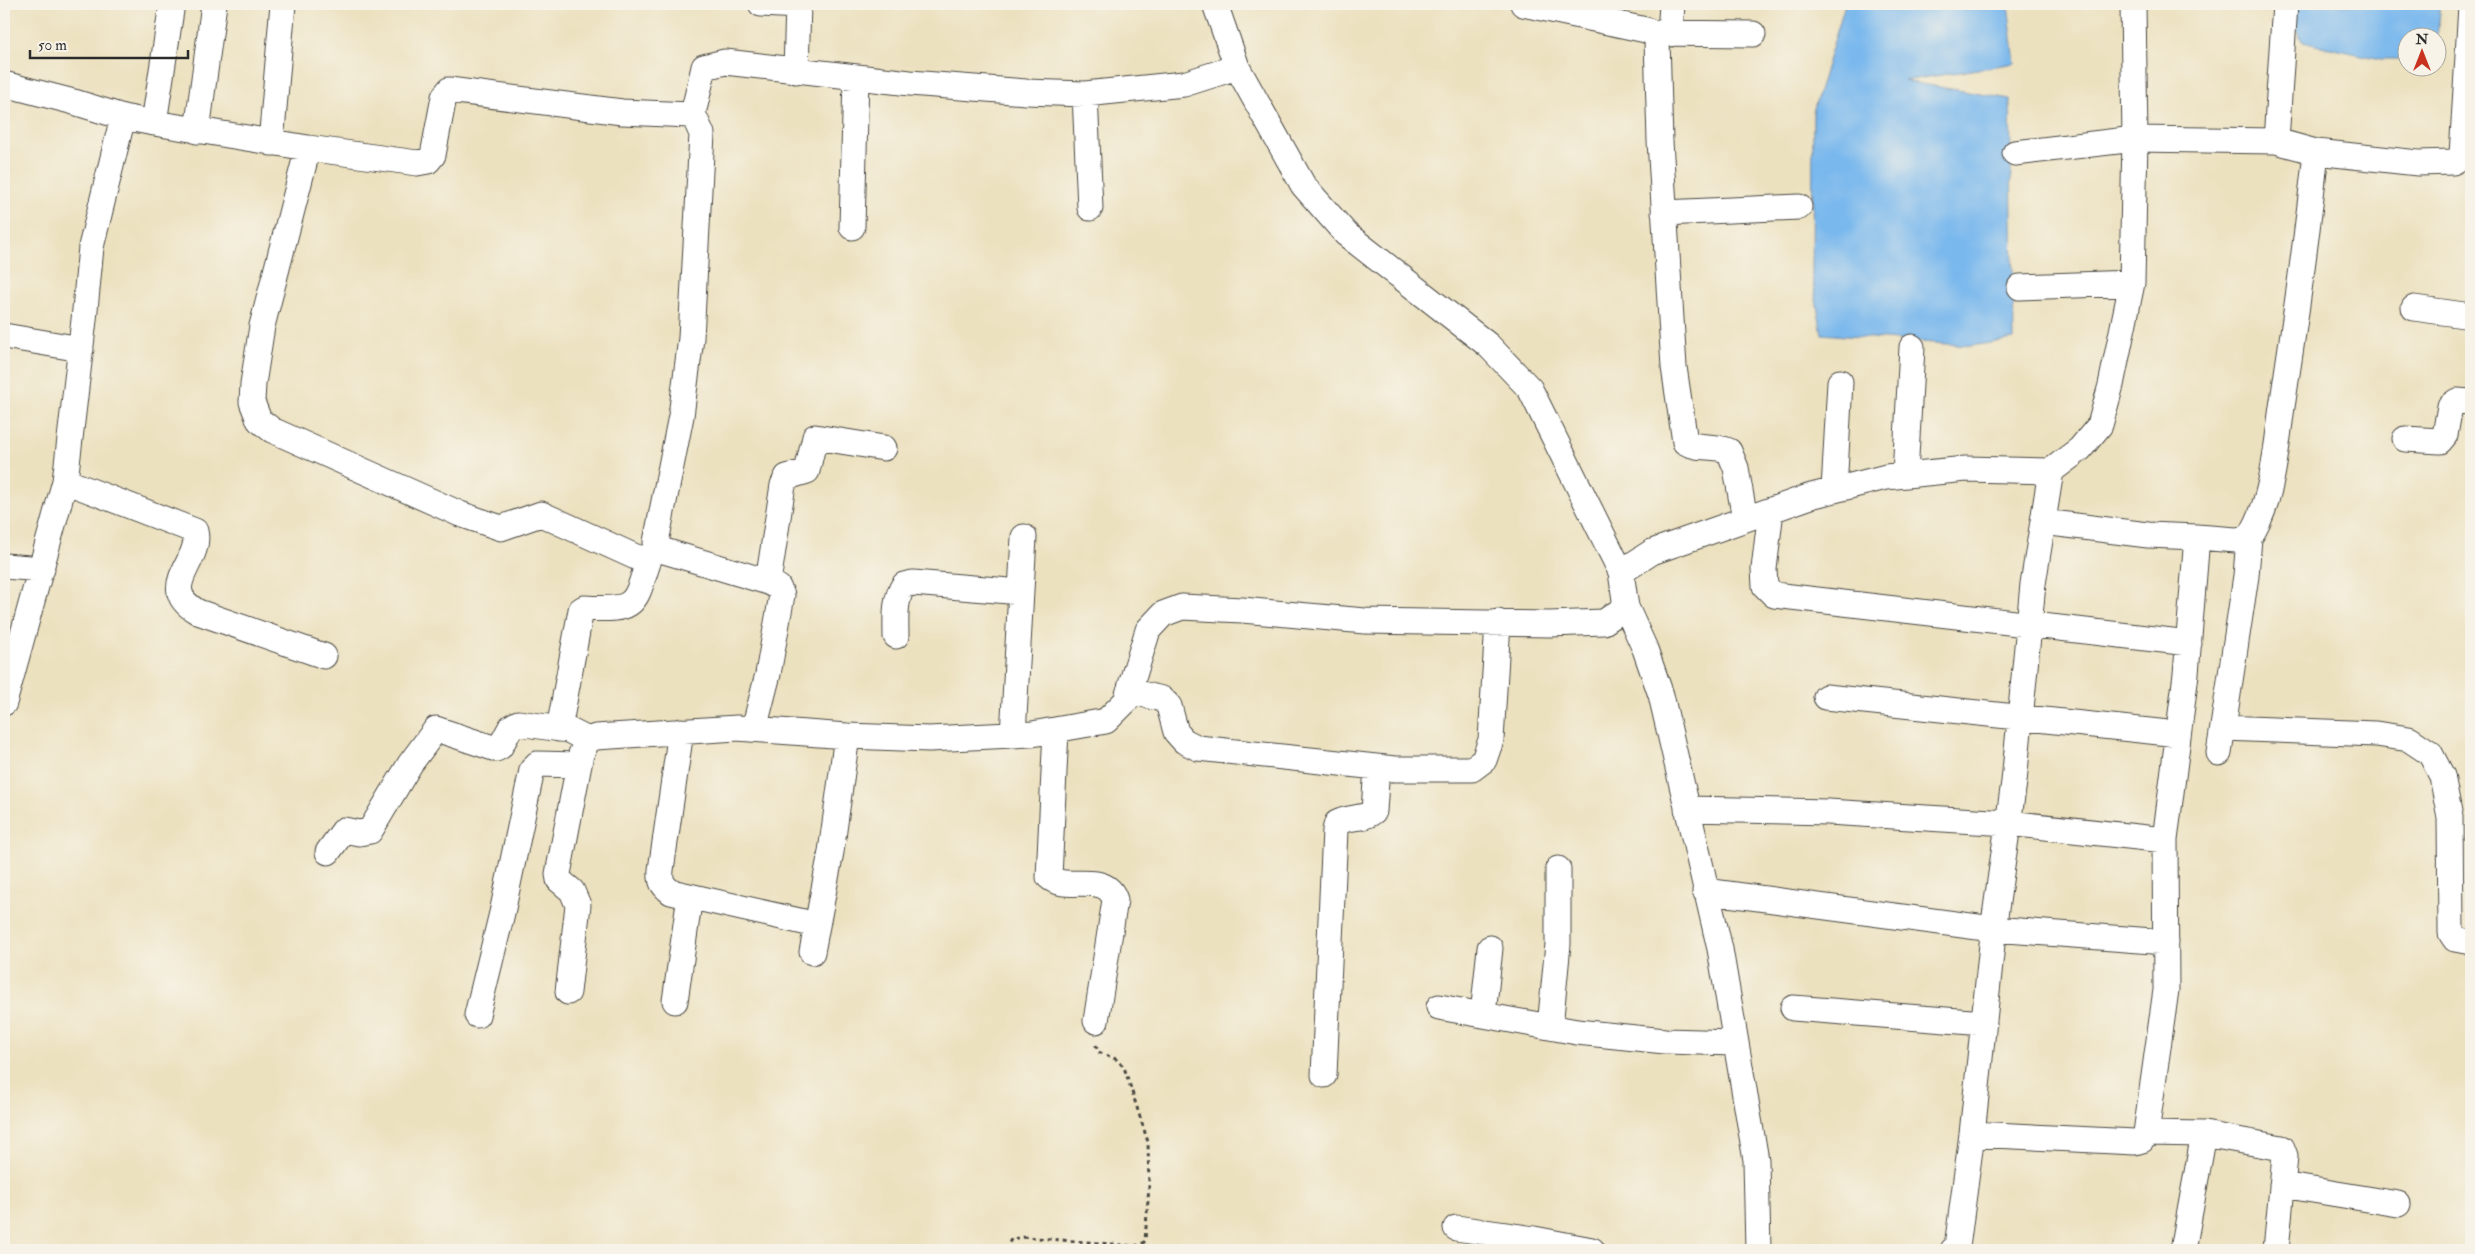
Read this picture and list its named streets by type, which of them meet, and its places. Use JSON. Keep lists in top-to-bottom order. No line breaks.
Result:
{"scale_bar":"50 m","north":"top"}
